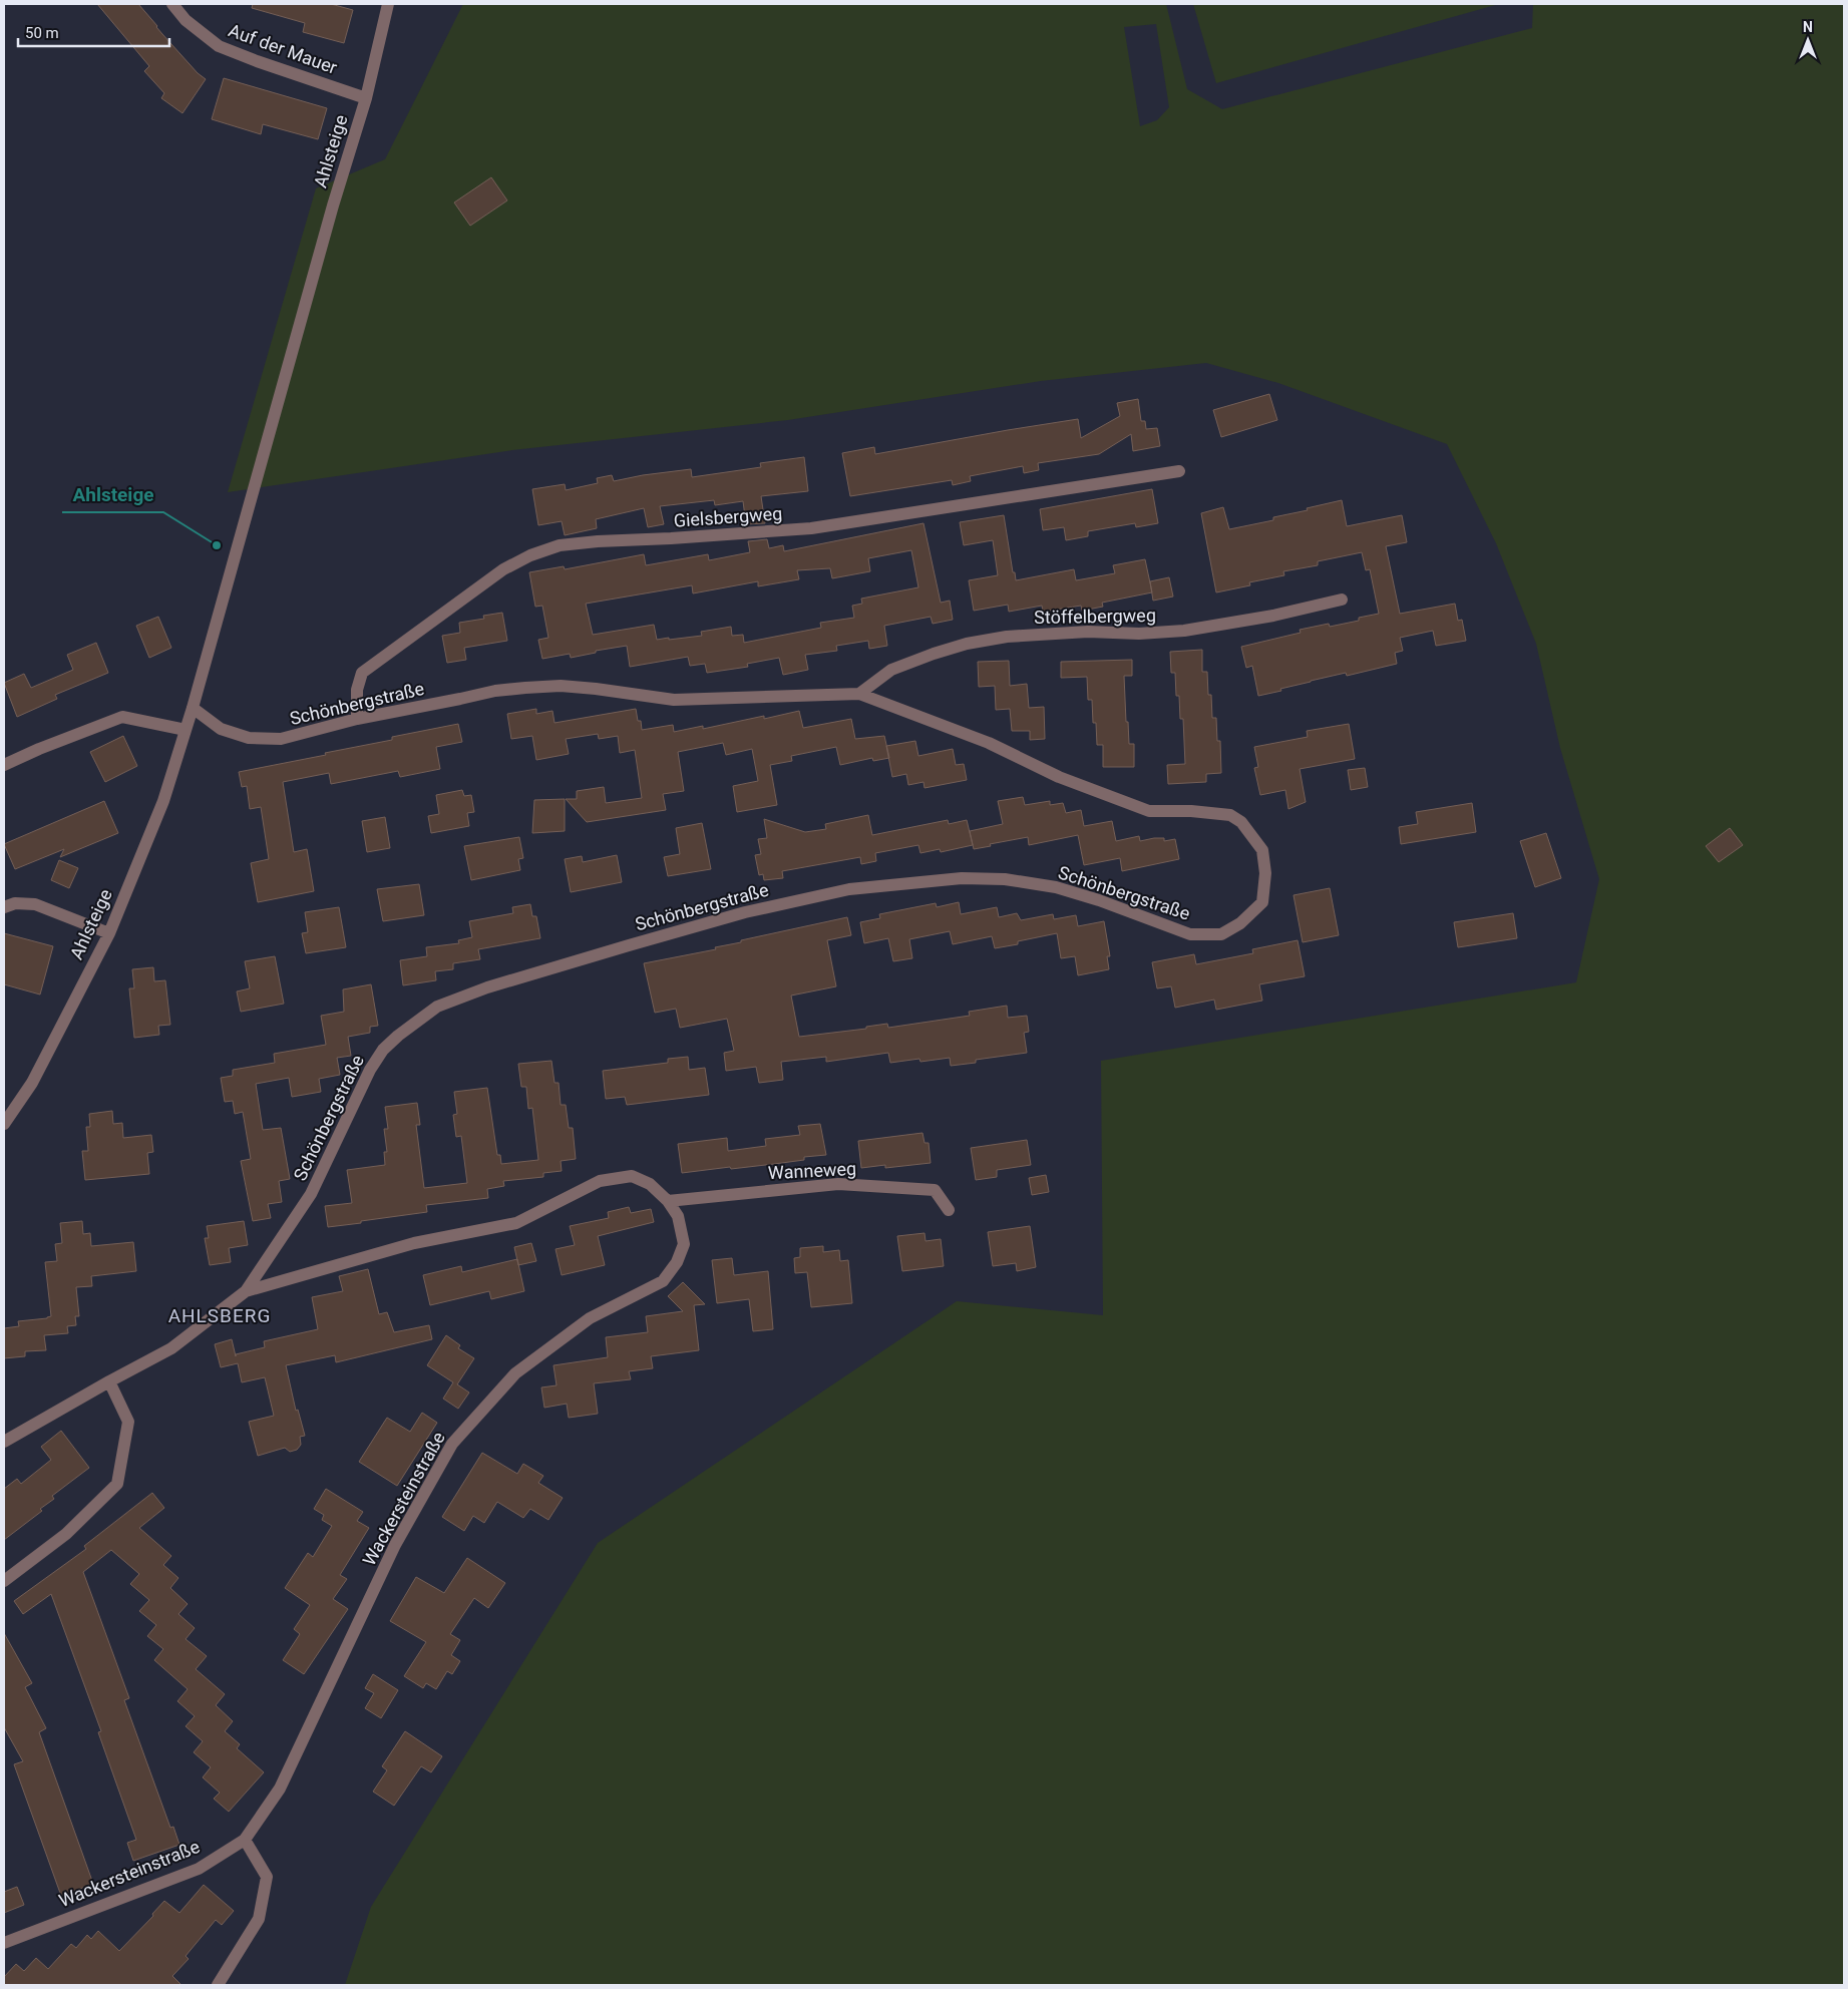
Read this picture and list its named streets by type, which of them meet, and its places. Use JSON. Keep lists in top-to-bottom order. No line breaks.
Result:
{"streets":{"street":["Auf der Mauer","Ahlsteige","Gielsbergweg","Stöffelbergweg","Schönbergstraße","Wanneweg","Wackersteinstraße"]},"crossings":[["Auf der Mauer","Ahlsteige"],["Ahlsteige","Schönbergstraße"],["Gielsbergweg","Schönbergstraße"],["Stöffelbergweg","Schönbergstraße"],["Schönbergstraße","Wackersteinstraße"],["Wanneweg","Wackersteinstraße"]],"districts":["AHLSBERG"],"places":["Ahlsteige"],"scale_bar":"50 m","north":"top"}
